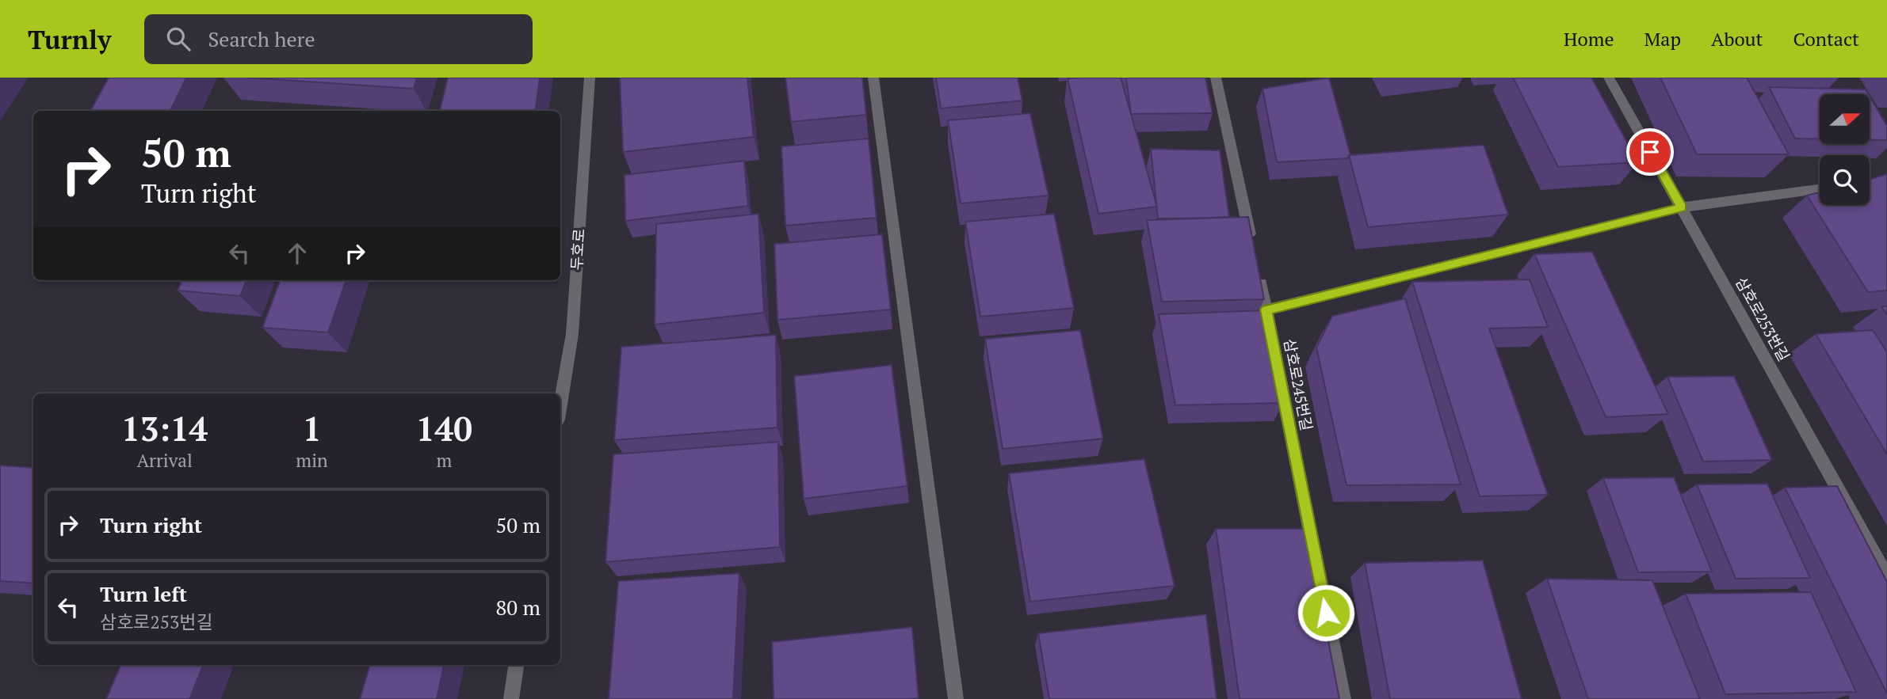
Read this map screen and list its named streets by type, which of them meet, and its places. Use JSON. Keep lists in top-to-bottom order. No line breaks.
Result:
{"streets":{"street":["두호로","삼호로253번길","삼호로245번길"]},"north":"right","page":{"header":"Turnly","search":"Search here","nav":["Home","Map","About","Contact"],"turn":["50 m","Turn right"],"eta":["13:14","Arrival","1","min","140","m"],"list":[{"name":"Turn right","value":"50 m"},{"name":"Turn left","note":"삼호로253번길","value":"80 m"}]}}
